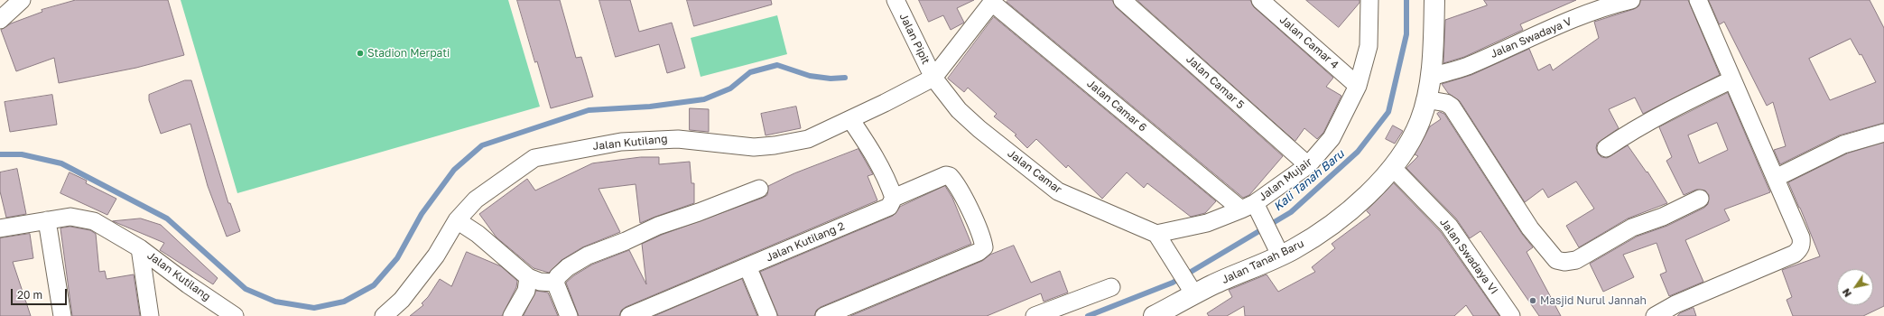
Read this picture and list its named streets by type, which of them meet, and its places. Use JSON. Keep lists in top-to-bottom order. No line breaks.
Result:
{"streets":{"main road":["Jalan Tanah Baru"],"street":["Jalan Swadaya V","Jalan Pipit","Jalan Camar 4","Jalan Camar 5","Jalan Camar 6","Jalan Kutilang","Jalan Camar","Jalan Mujair","Jalan Kutilang 2","Jalan Swadaya VI"]},"crossings":[["Jalan Swadaya V","Jalan Tanah Baru"],["Jalan Pipit","Jalan Kutilang"],["Jalan Pipit","Jalan Camar"],["Jalan Camar 4","Jalan Mujair"],["Jalan Camar 5","Jalan Mujair"],["Jalan Camar 6","Jalan Mujair"],["Jalan Kutilang","Jalan Camar"],["Jalan Camar","Jalan Mujair"],["Jalan Swadaya VI","Jalan Tanah Baru"]],"water":["Kali Tanah Baru"],"places":["Stadion Merpati","Masjid Nurul Jannah"],"scale_bar":"20 m","north":"bottom left"}
